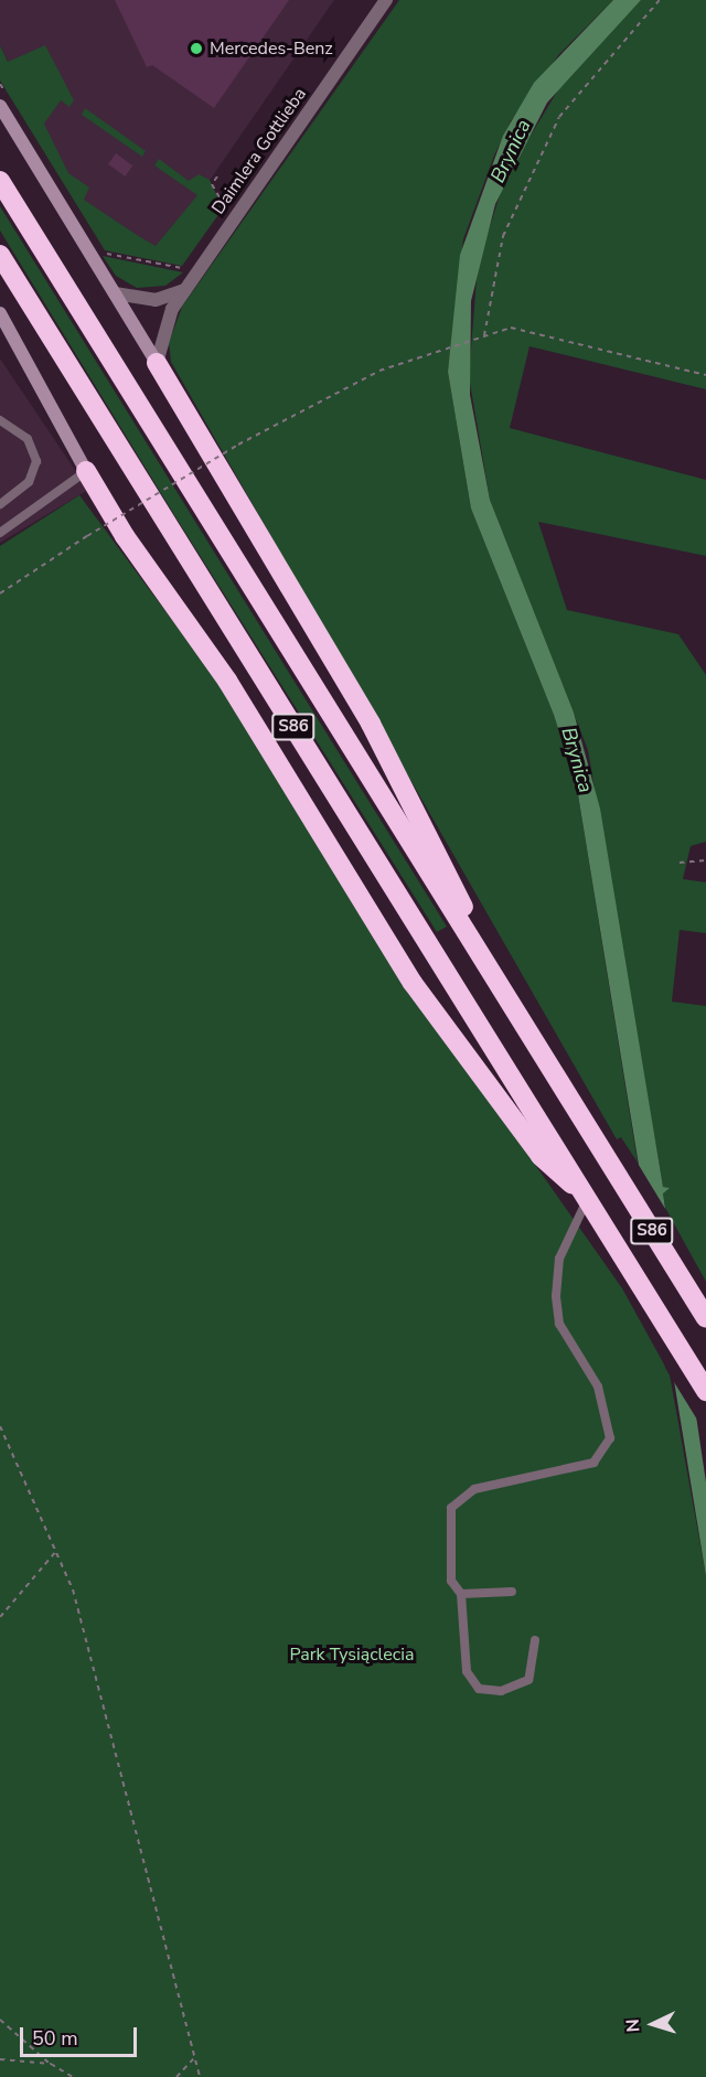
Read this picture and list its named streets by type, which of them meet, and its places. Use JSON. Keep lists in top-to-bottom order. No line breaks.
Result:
{"streets":{"highway":["S86"],"street":["Daimlera Gottlieba"]},"water":["Brynica"],"parks":["Park Tysiąclecia"],"places":["Mercedes-Benz"],"scale_bar":"50 m","north":"left"}
